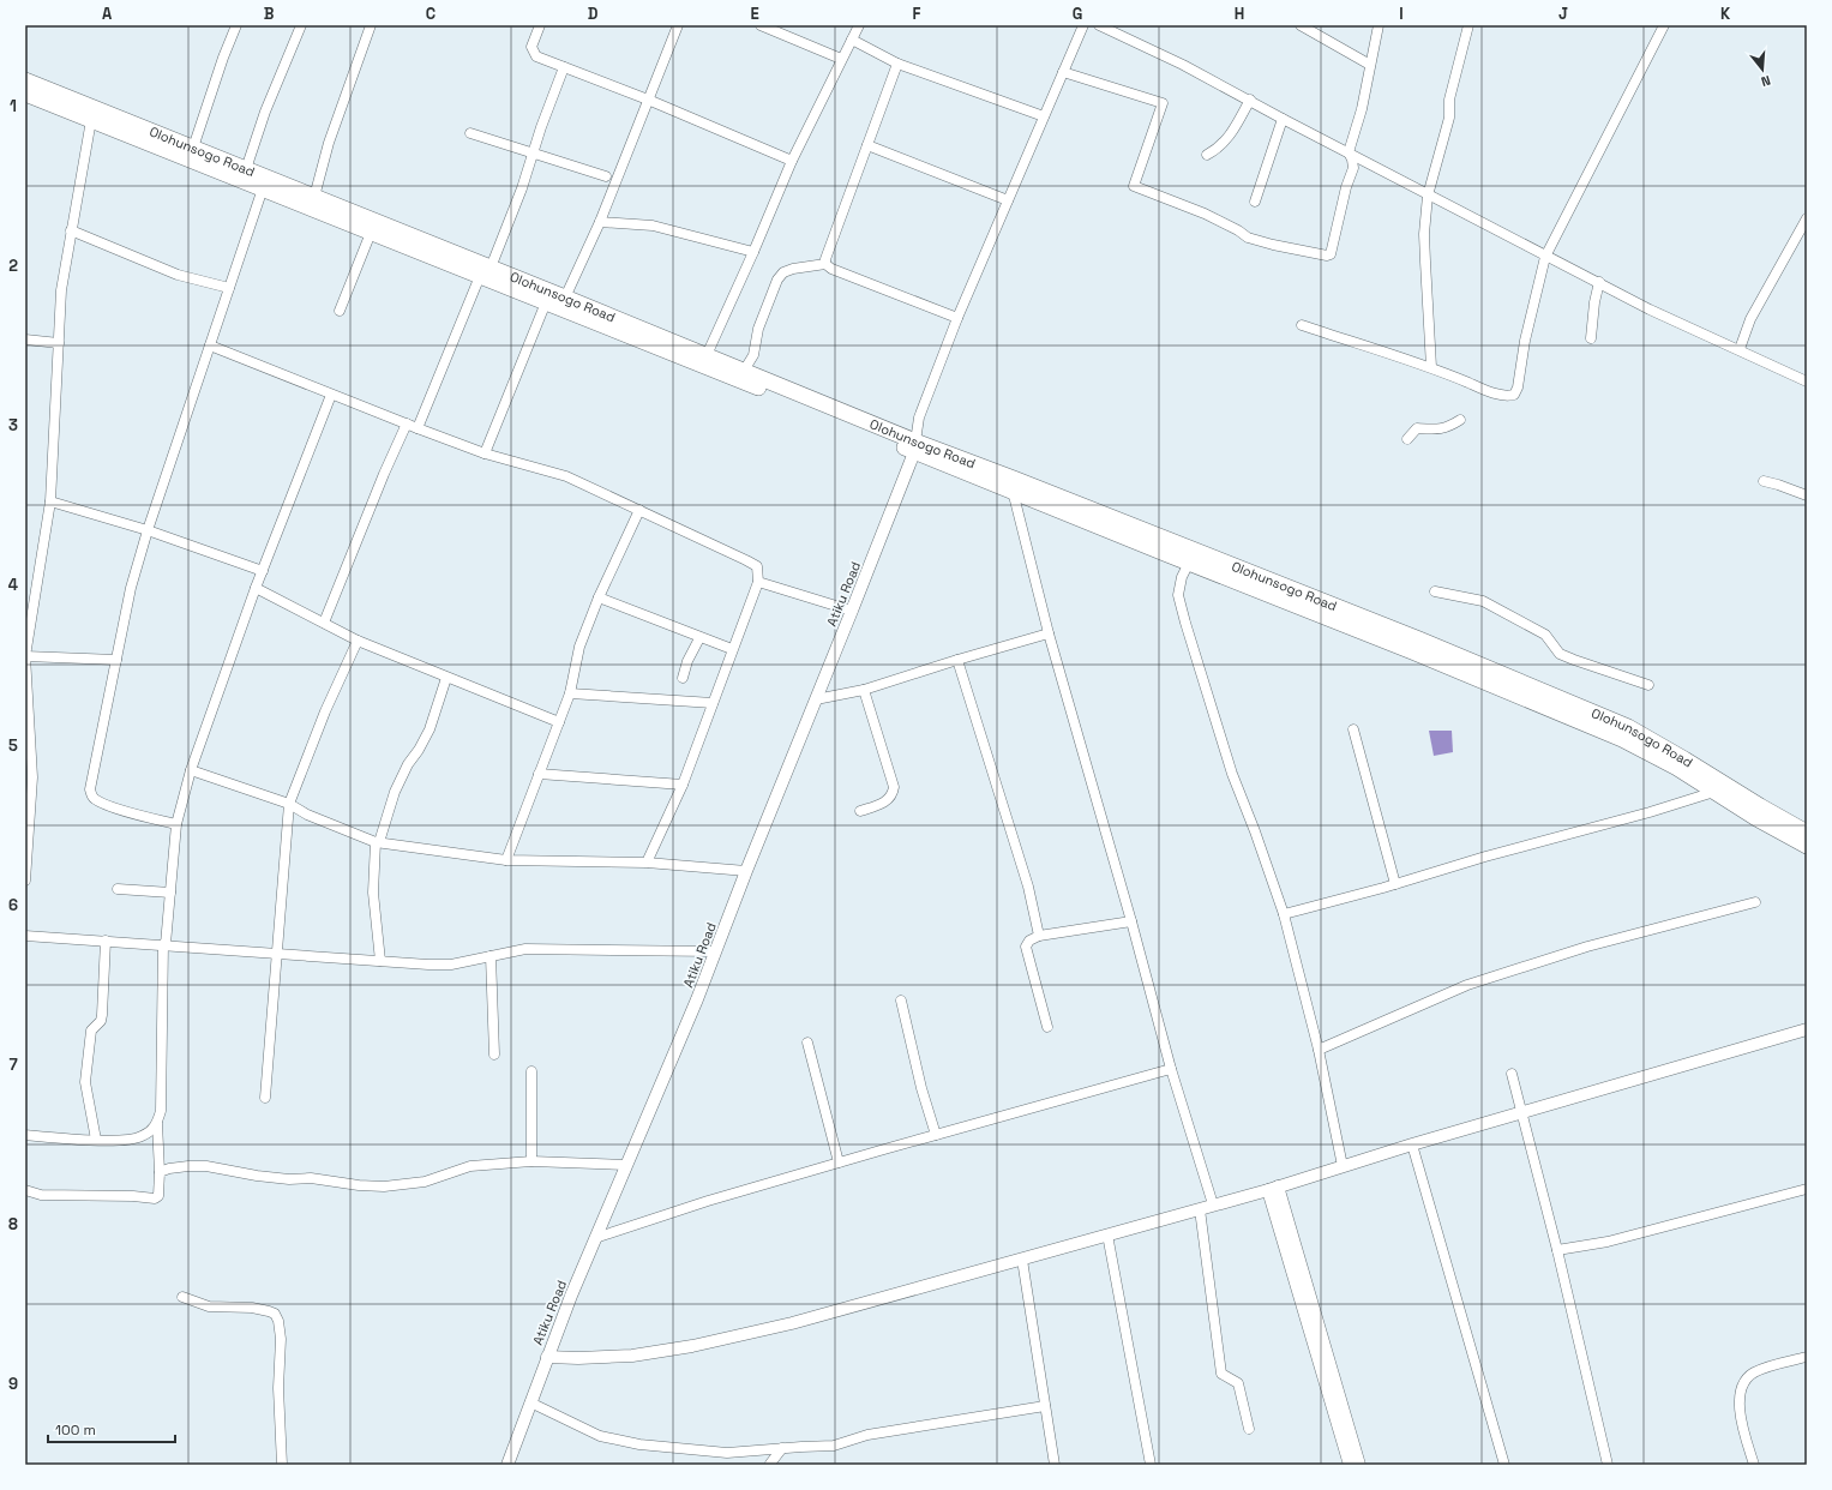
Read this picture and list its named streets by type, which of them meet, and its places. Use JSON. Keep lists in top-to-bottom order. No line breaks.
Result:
{"streets":{"main road":["Olohunsogo Road"],"street":["Atiku Road"]},"crossings":[["Olohunsogo Road","Atiku Road"]],"scale_bar":"100 m","north":"bottom","grid":{"columns":["A","B","C","D","E","F","G","H","I","J","K"],"rows":["1","2","3","4","5","6","7","8","9"]}}
